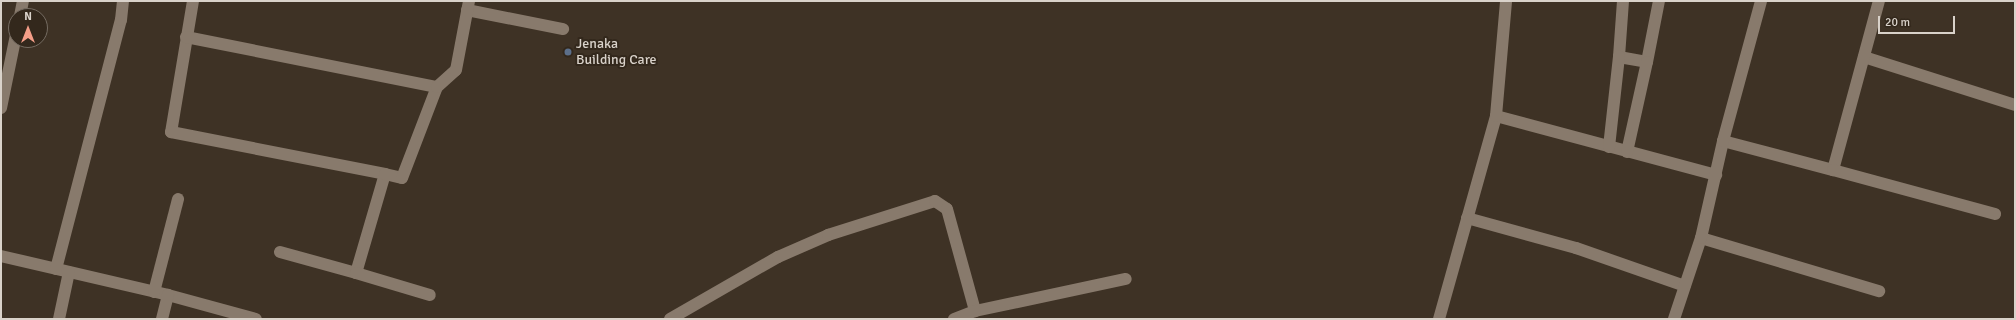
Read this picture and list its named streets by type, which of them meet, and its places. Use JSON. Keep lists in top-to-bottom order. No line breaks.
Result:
{"places":["Jenaka Building Care"],"scale_bar":"20 m","north":"top"}
